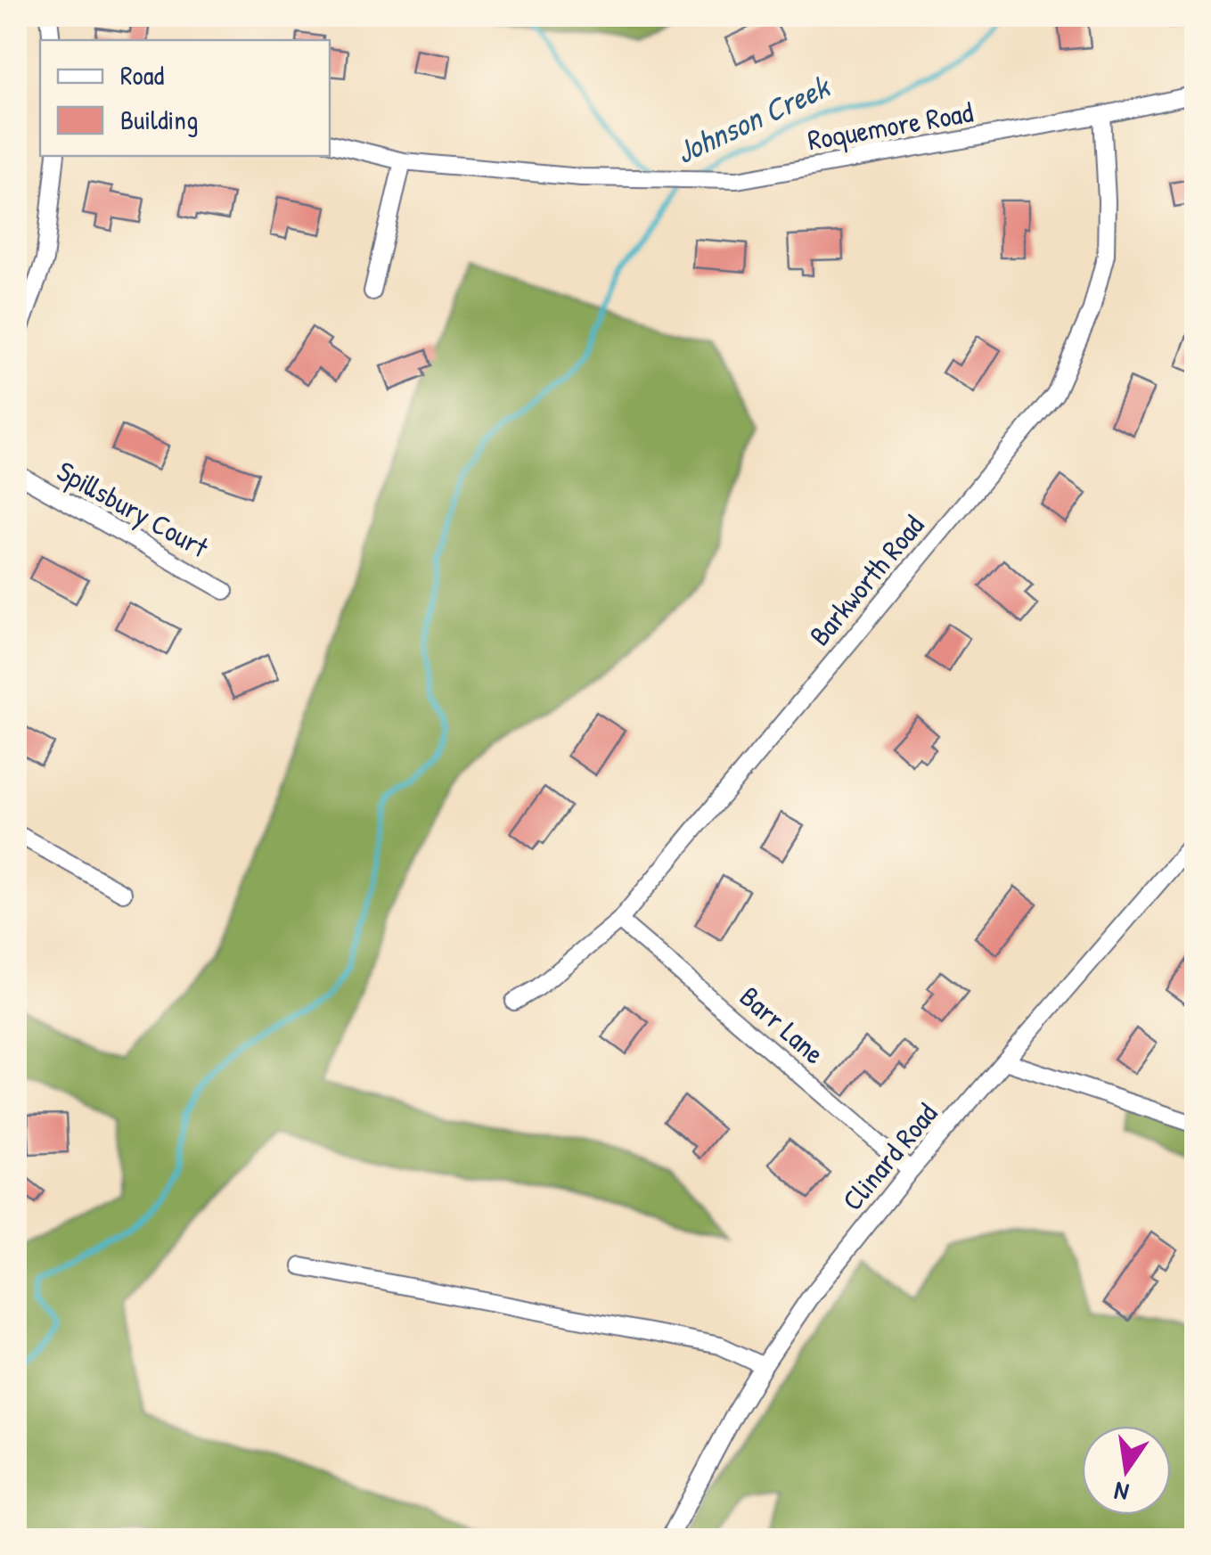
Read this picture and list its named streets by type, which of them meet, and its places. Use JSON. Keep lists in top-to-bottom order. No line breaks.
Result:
{"streets":{"street":["Roquemore Road","Spillsbury Court","Barkworth Road","Barr Lane","Clinard Road"]},"crossings":[["Roquemore Road","Barkworth Road"],["Barkworth Road","Barr Lane"],["Barr Lane","Clinard Road"]],"water":["Johnson Creek"],"legend":["Road","Building"],"north":"bottom"}
